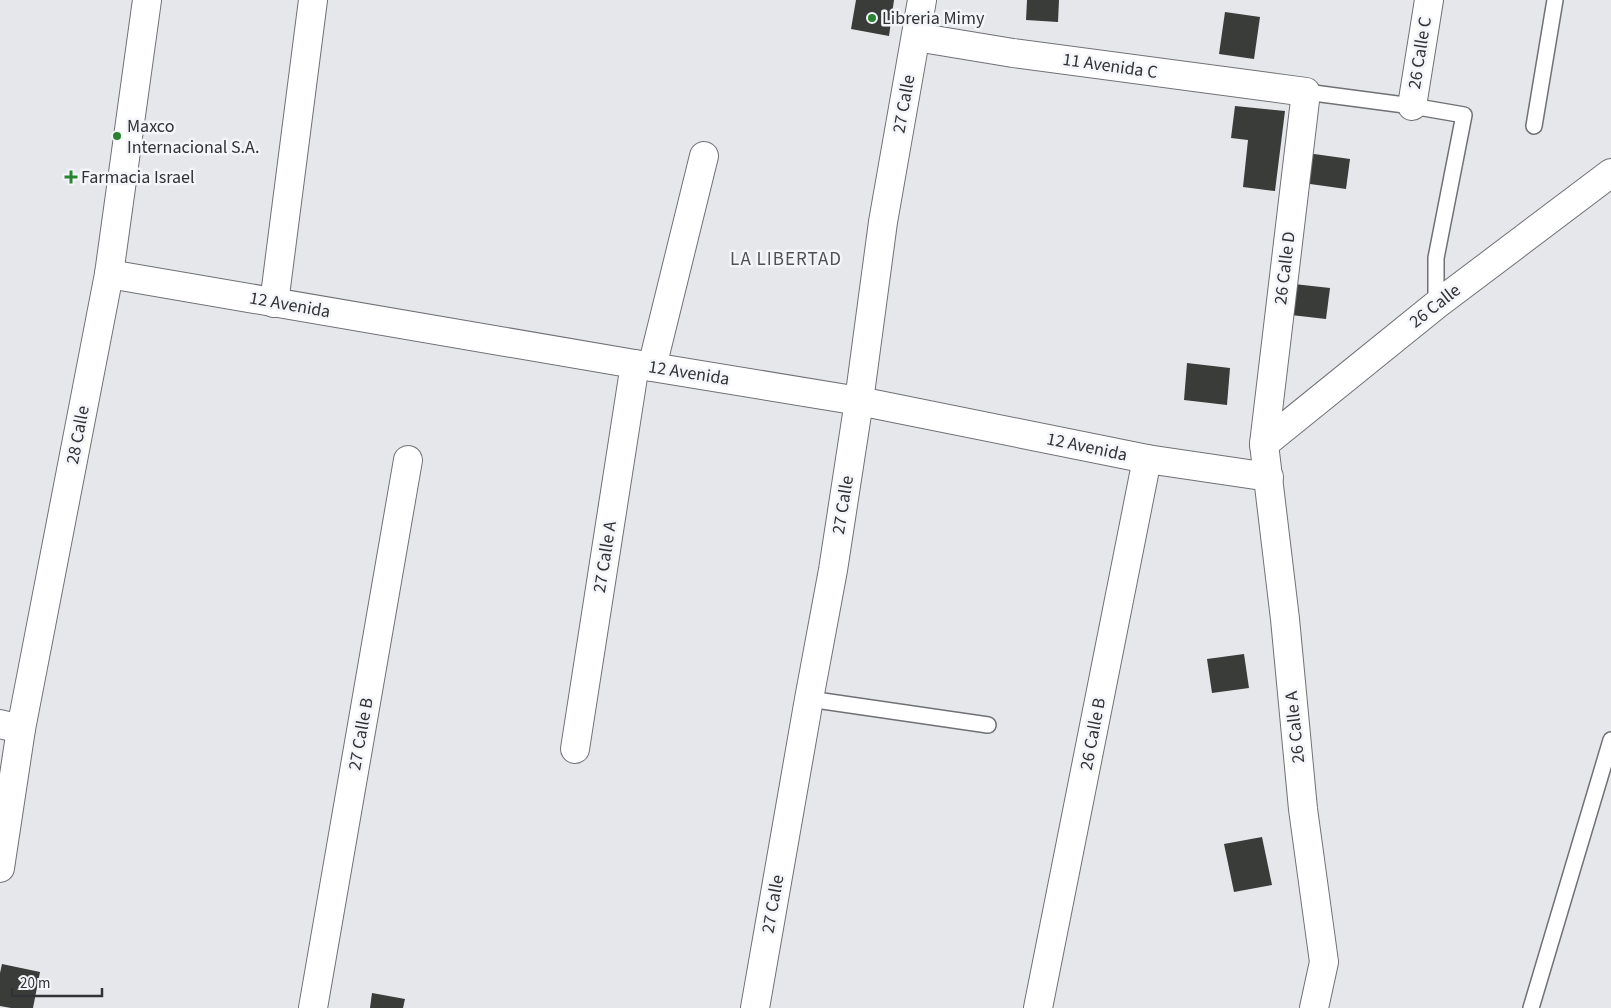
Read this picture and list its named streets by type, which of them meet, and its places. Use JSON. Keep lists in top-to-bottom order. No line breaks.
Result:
{"streets":{"street":["26 Calle C","11 Avenida C","27 Calle","26 Calle D","12 Avenida","26 Calle","28 Calle","27 Calle A","26 Calle A","27 Calle B","26 Calle B"]},"crossings":[["11 Avenida C","27 Calle"],["11 Avenida C","26 Calle D"],["27 Calle","12 Avenida"],["26 Calle D","26 Calle"],["26 Calle D","26 Calle A"],["12 Avenida","28 Calle"],["12 Avenida","27 Calle A"],["12 Avenida","26 Calle A"],["12 Avenida","26 Calle B"],["26 Calle","26 Calle A"]],"districts":["LA LIBERTAD"],"places":{"other":["Libreria Mimy","Maxco Internacional S.A."],"health":["Farmacia Israel"]},"scale_bar":"20 m"}
